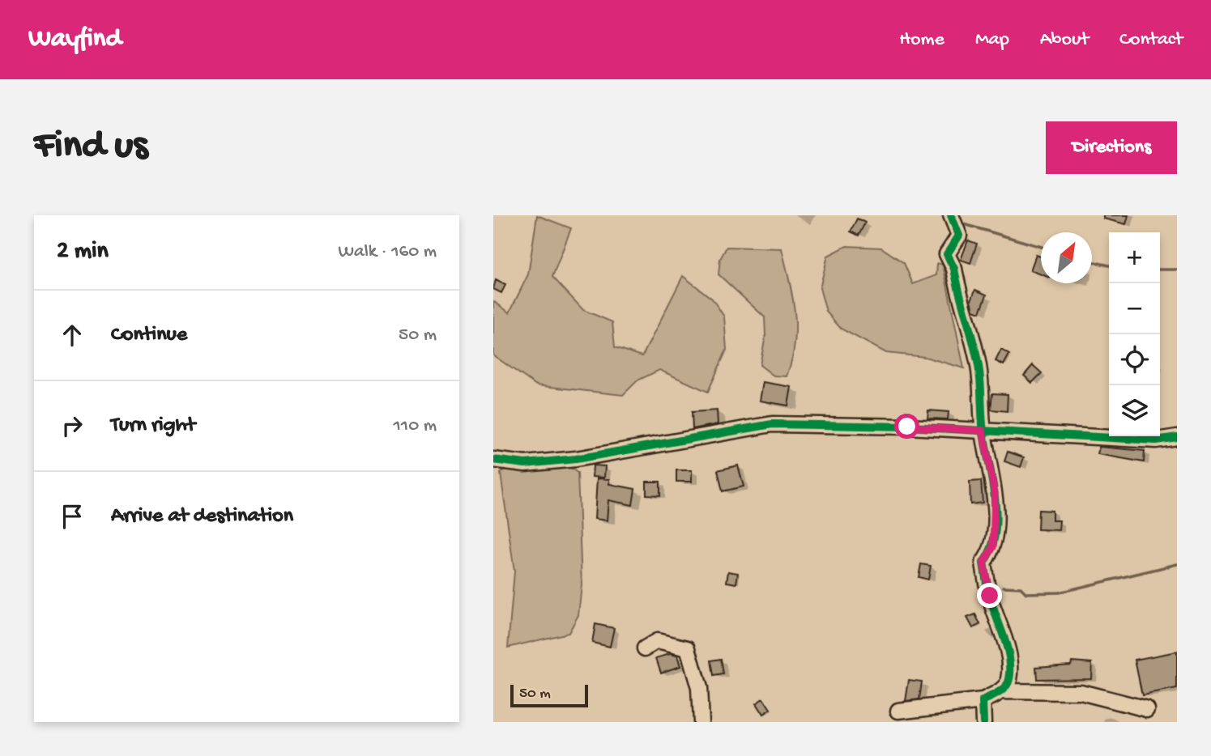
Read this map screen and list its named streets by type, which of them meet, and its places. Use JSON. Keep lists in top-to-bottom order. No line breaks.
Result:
{"scale_bar":"50 m","north":"top right","page":{"header":"Wayfind","nav":["Home","Map","About","Contact"],"buttons":"Directions","title":"Find us","heading":["2 min","Walk · 160 m"],"map_buttons":["+","−"],"list":[["Continue","50 m"],["Turn right","110 m"],"Arrive at destination"],"scale":"50 m"}}
